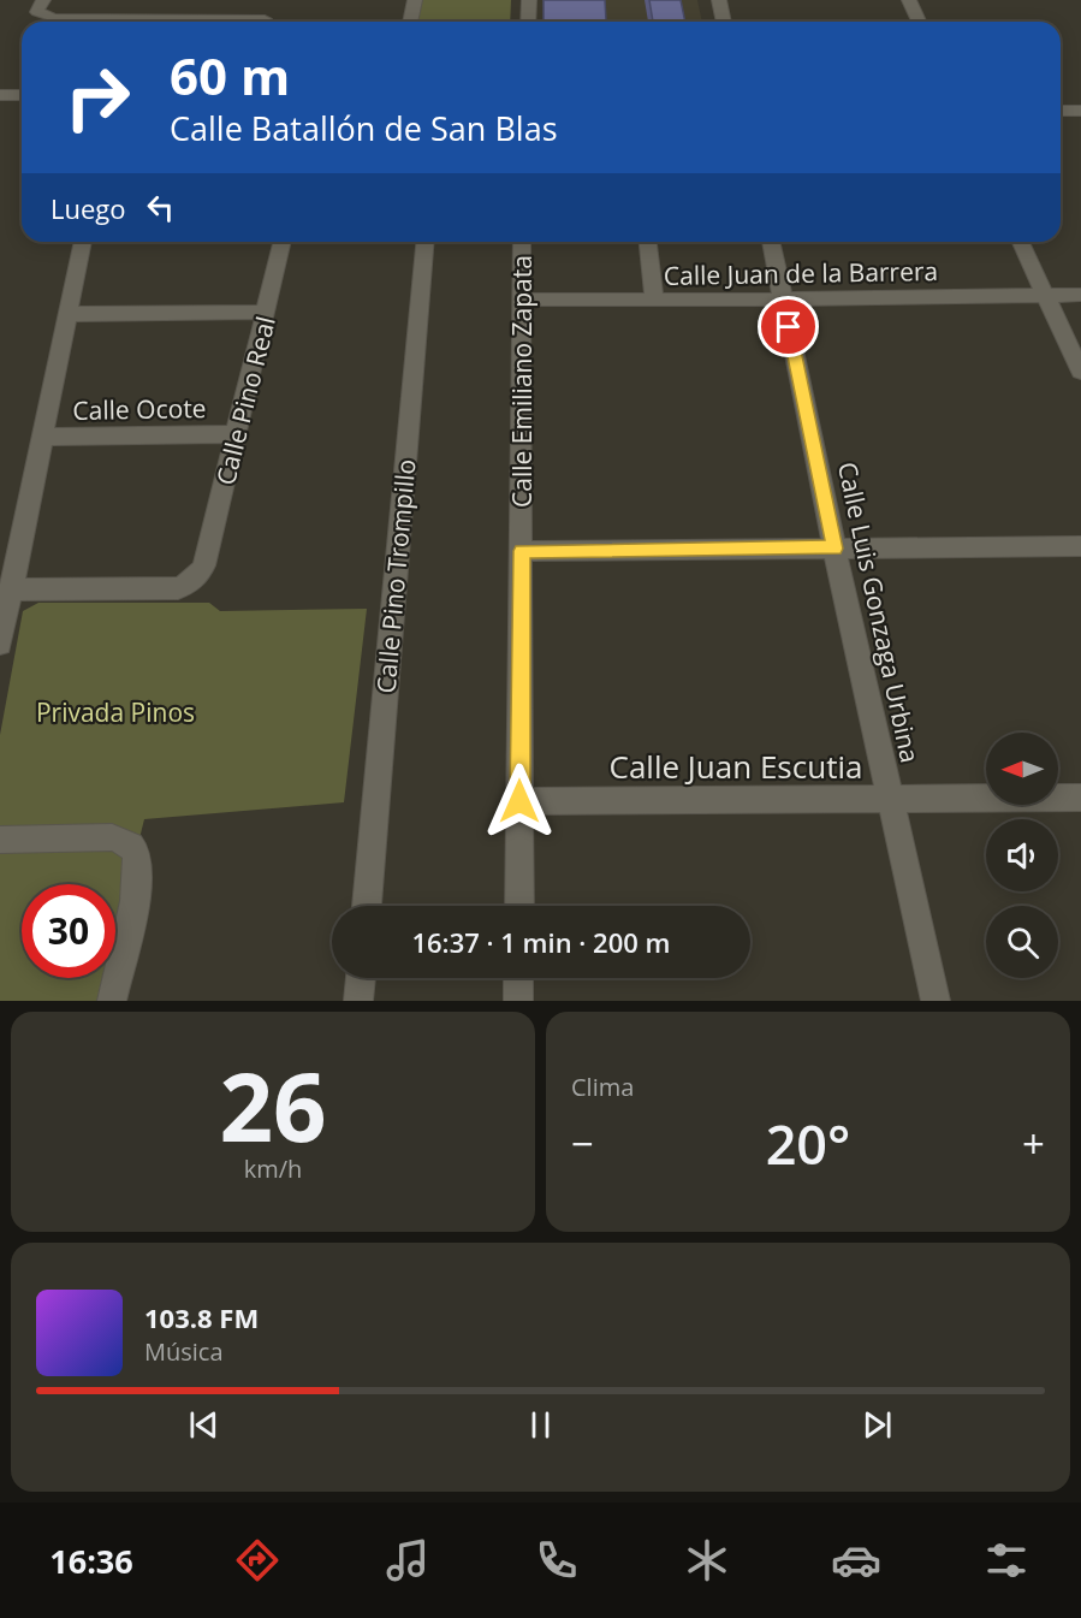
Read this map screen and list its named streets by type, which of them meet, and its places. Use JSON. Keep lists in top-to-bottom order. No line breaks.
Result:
{"streets":{"street":["Calle Juan de la Barrera","Calle Emiliano Zapata","Calle Pino Real","Calle Ocote","Calle Pino Trompillo","Calle Luis Gonzaga Urbina","Calle Juan Escutia"]},"crossings":[["Calle Juan de la Barrera","Calle Emiliano Zapata"],["Calle Juan de la Barrera","Calle Luis Gonzaga Urbina"],["Calle Emiliano Zapata","Calle Juan Escutia"],["Calle Pino Real","Calle Ocote"],["Calle Luis Gonzaga Urbina","Calle Juan Escutia"]],"parks":["Privada Pinos"],"north":"left","page":{"turn":["60 m","Calle Batallón de San Blas"],"then":"Luego","limit":"30","trip":"16:37 · 1 min · 200 m","tile":[["26","km/h"],"Clima"],"heat":["−","20°","+"],"song":["103.8 FM","Música"],"tabs":"16:36"}}
